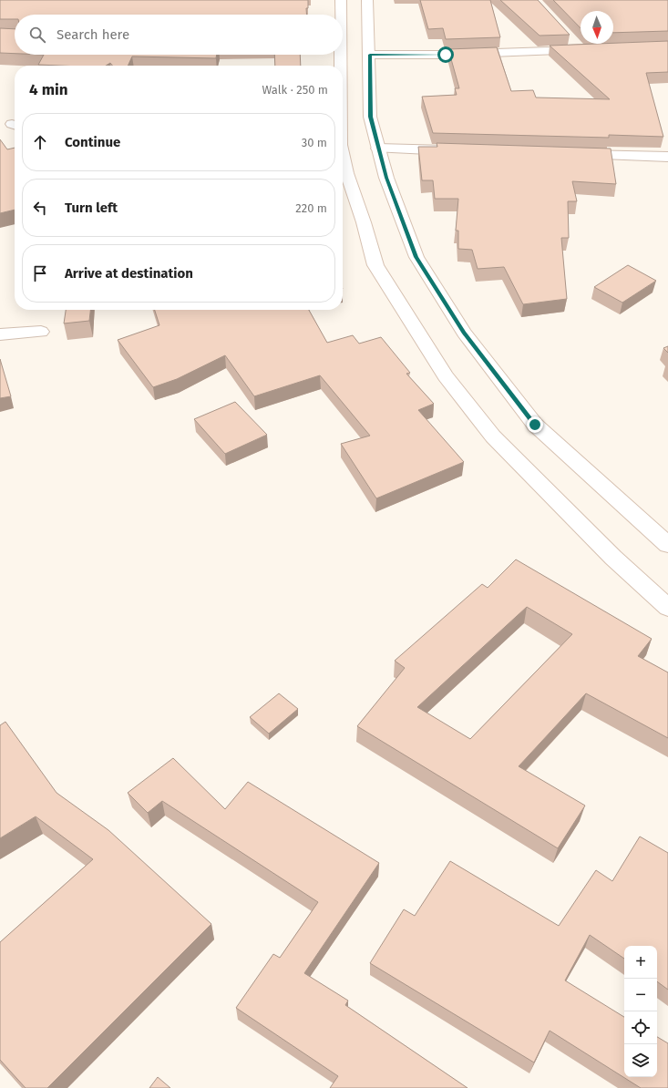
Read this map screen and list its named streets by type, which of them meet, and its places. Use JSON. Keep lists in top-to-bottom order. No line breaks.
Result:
{"north":"bottom","page":{"search":"Search here","heading":["4 min","Walk · 250 m"],"list":[["Continue","30 m"],["Turn left","220 m"],"Arrive at destination"],"map_buttons":["+","−"]}}
